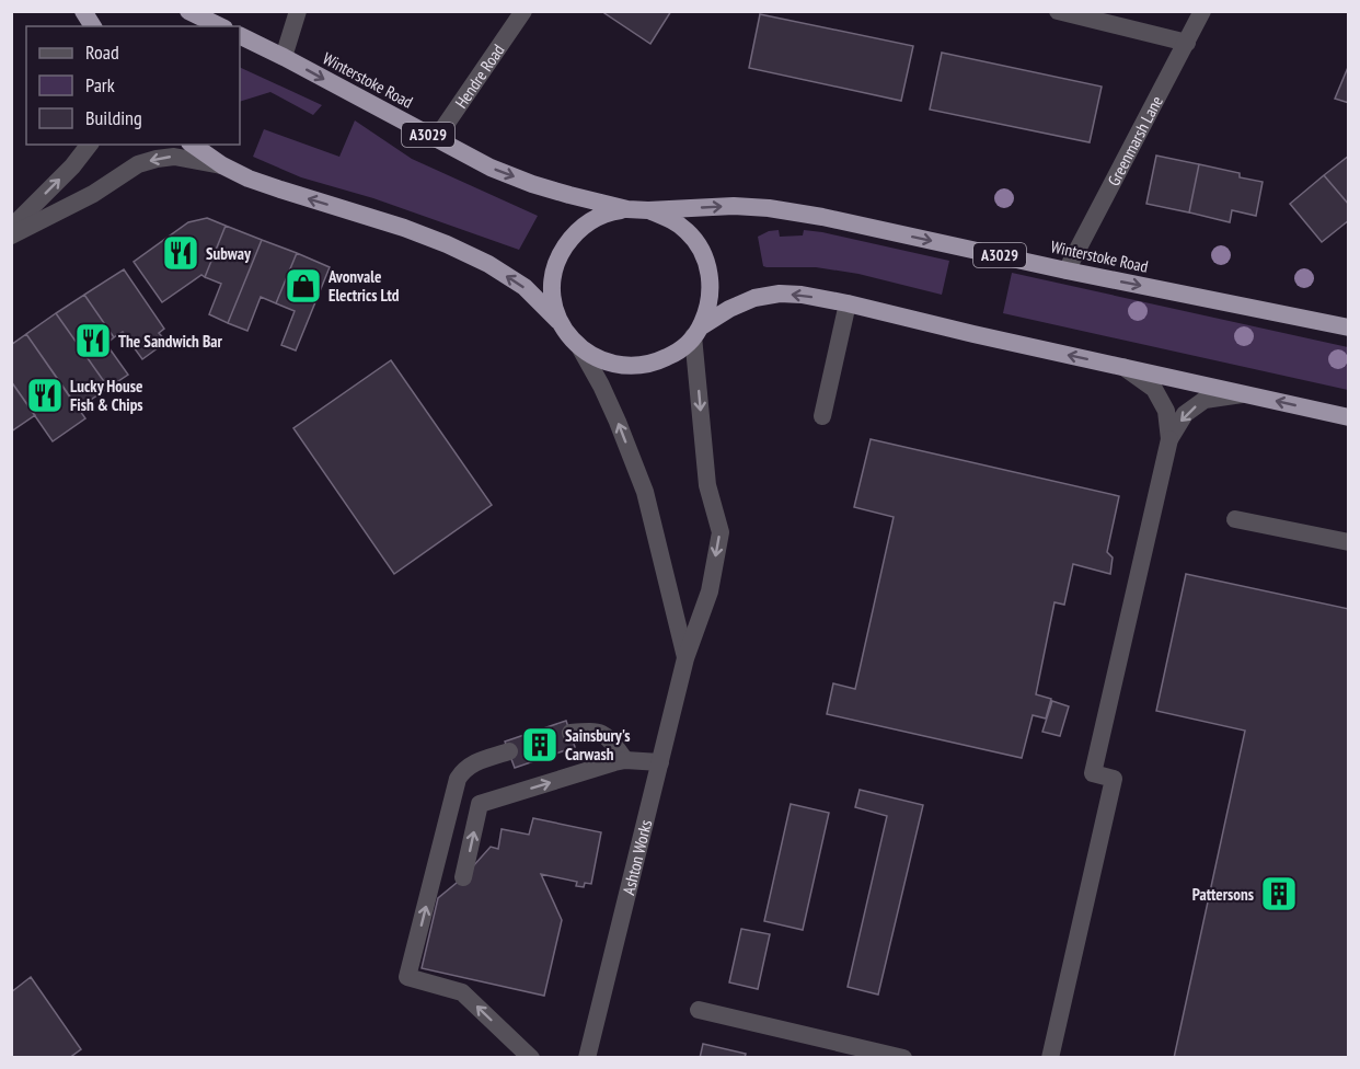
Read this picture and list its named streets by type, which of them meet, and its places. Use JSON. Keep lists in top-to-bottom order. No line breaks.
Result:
{"streets":{"highway":["Winterstoke Road","A3029"],"street":["Hendre Road","Greenmarsh Lane","Ashton Works"]},"crossings":[["Hendre Road","Winterstoke Road"],["Winterstoke Road","Greenmarsh Lane"],["Winterstoke Road","Ashton Works"]],"places":{"restaurant":["Subway","The Sandwich Bar","Lucky House Fish & Chips"],"shop":["Avonvale Electrics Ltd"],"building":["Sainsbury's Carwash","Pattersons"]},"legend":["Road","Park","Building"]}
